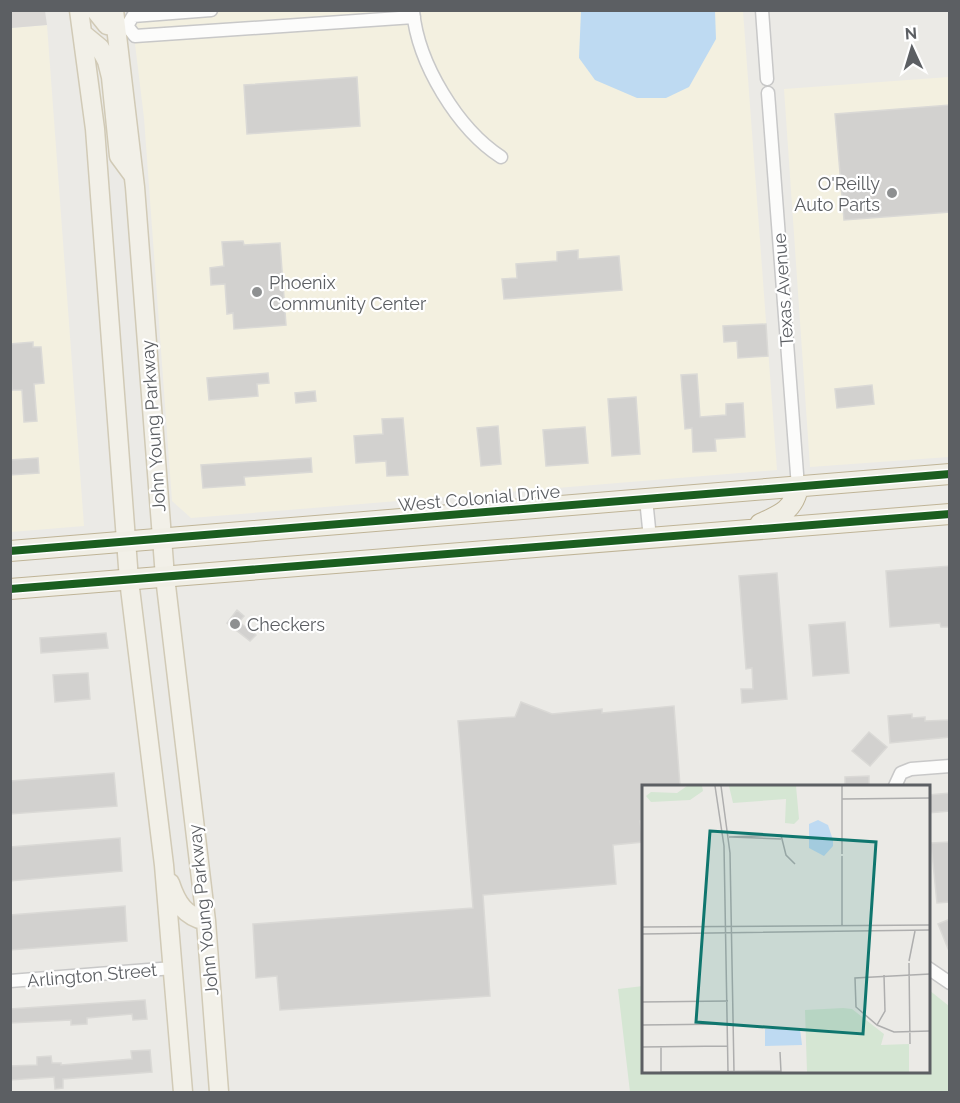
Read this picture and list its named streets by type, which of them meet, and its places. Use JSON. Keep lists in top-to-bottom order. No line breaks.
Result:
{"streets":{"highway":["West Colonial Drive"],"main road":["John Young Parkway"],"street":["Texas Avenue","Arlington Street"]},"crossings":[["Texas Avenue","West Colonial Drive"],["John Young Parkway","West Colonial Drive"],["John Young Parkway","Arlington Street"]],"places":["O'Reilly Auto Parts","Phoenix Community Center","Checkers"],"north":"top"}
